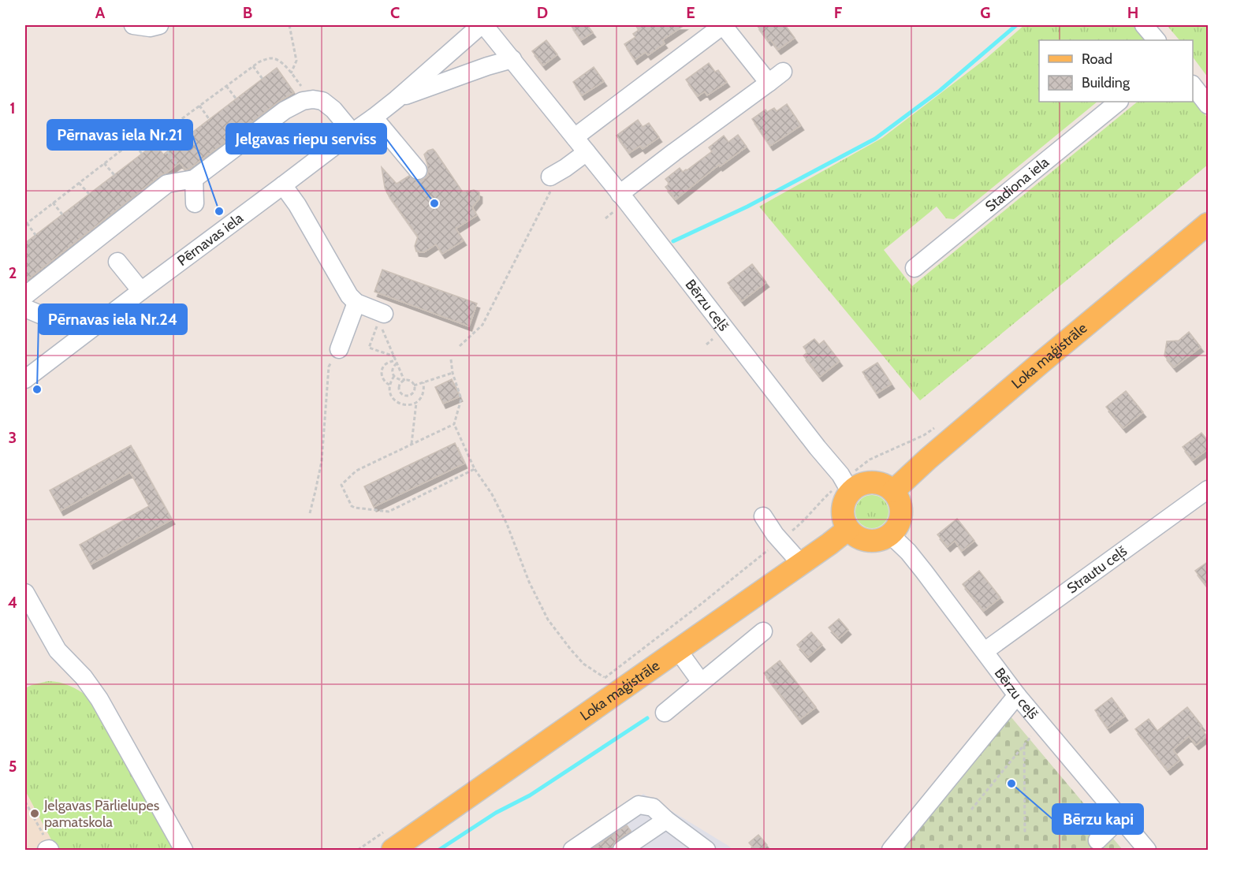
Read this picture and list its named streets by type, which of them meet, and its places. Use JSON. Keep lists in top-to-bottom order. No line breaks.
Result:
{"streets":{"main road":["Loka maģistrāle"],"street":["Stadiona iela","Pērnavas iela","Bērzu ceļš","Strautu ceļš"]},"crossings":[["Pērnavas iela","Bērzu ceļš"],["Bērzu ceļš","Loka maģistrāle"],["Bērzu ceļš","Strautu ceļš"]],"places":["Jelgavas riepu serviss","Pērnavas iela Nr.21","Pērnavas iela Nr.24","Bērzu kapi","Jelgavas Pārlielupes pamatskola"],"legend":["Road","Building"],"grid":{"columns":["A","B","C","D","E","F","G","H"],"rows":["1","2","3","4","5"]}}
